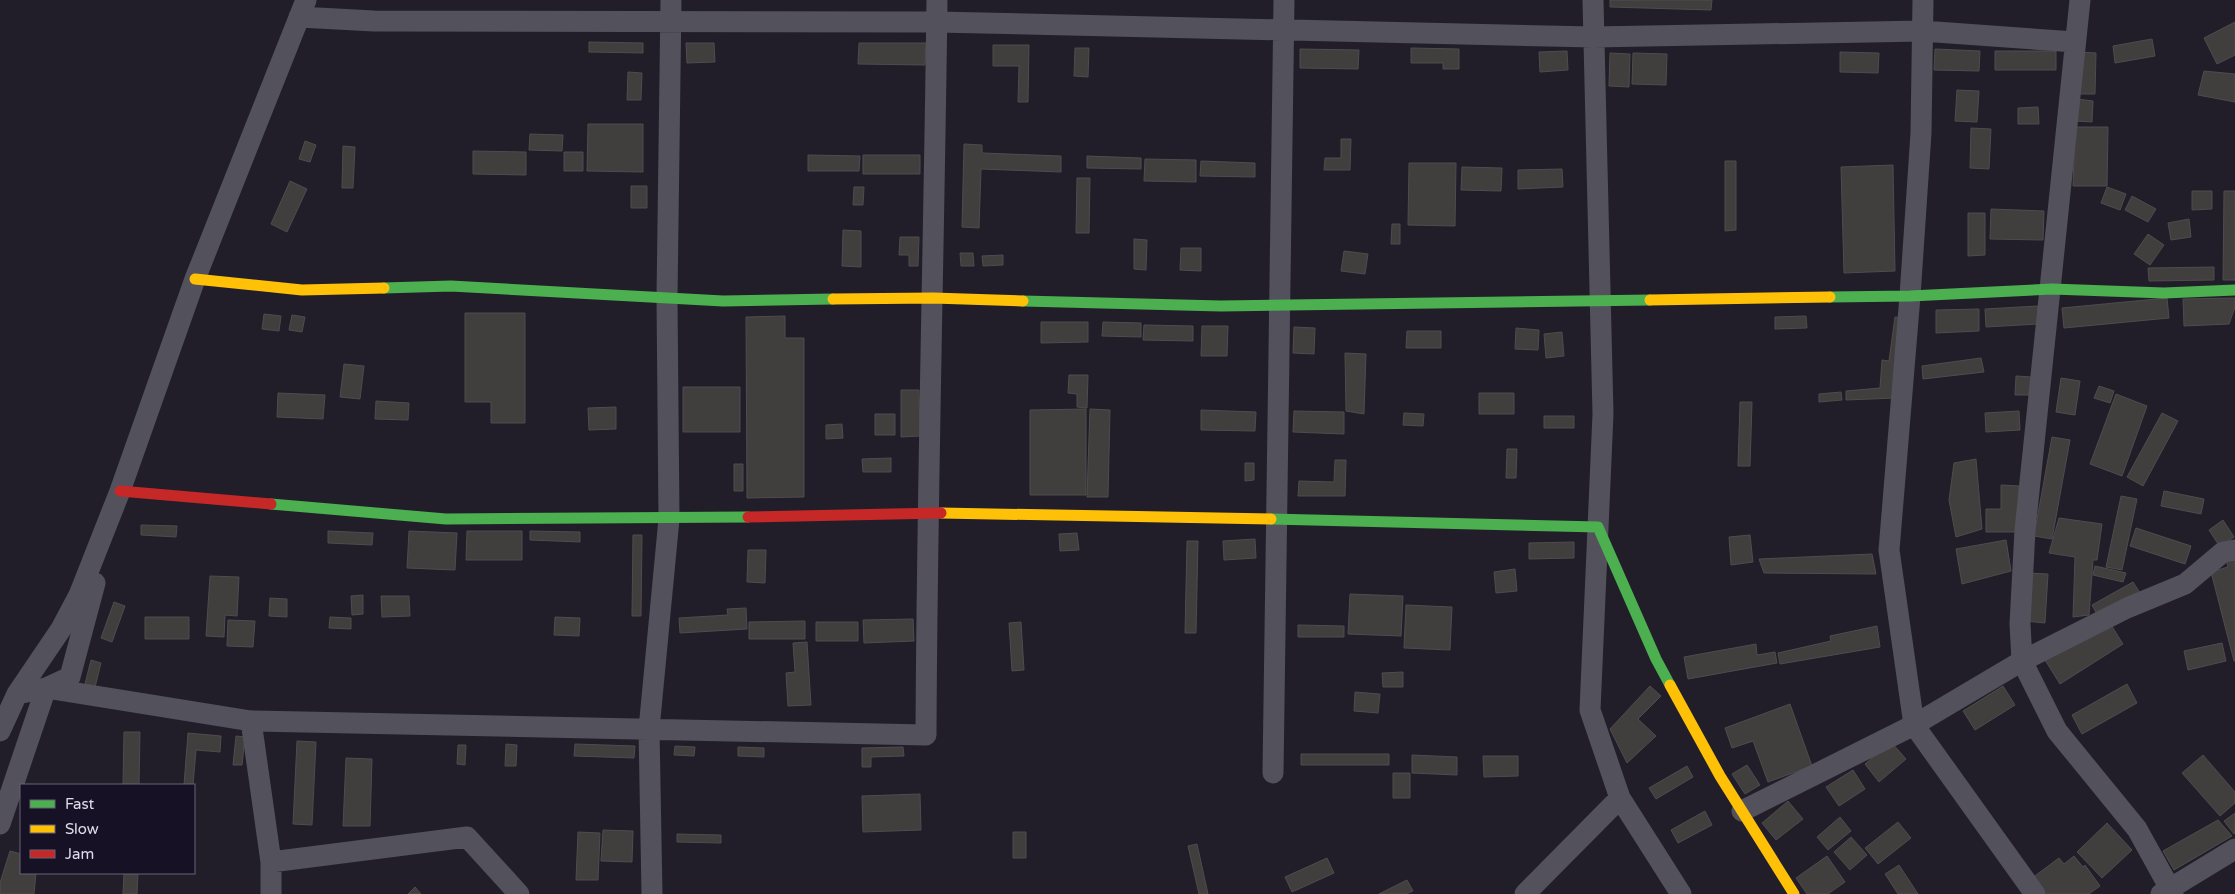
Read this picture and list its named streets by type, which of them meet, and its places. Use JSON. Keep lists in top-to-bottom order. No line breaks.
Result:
{"legend":["Fast","Slow","Jam"]}
